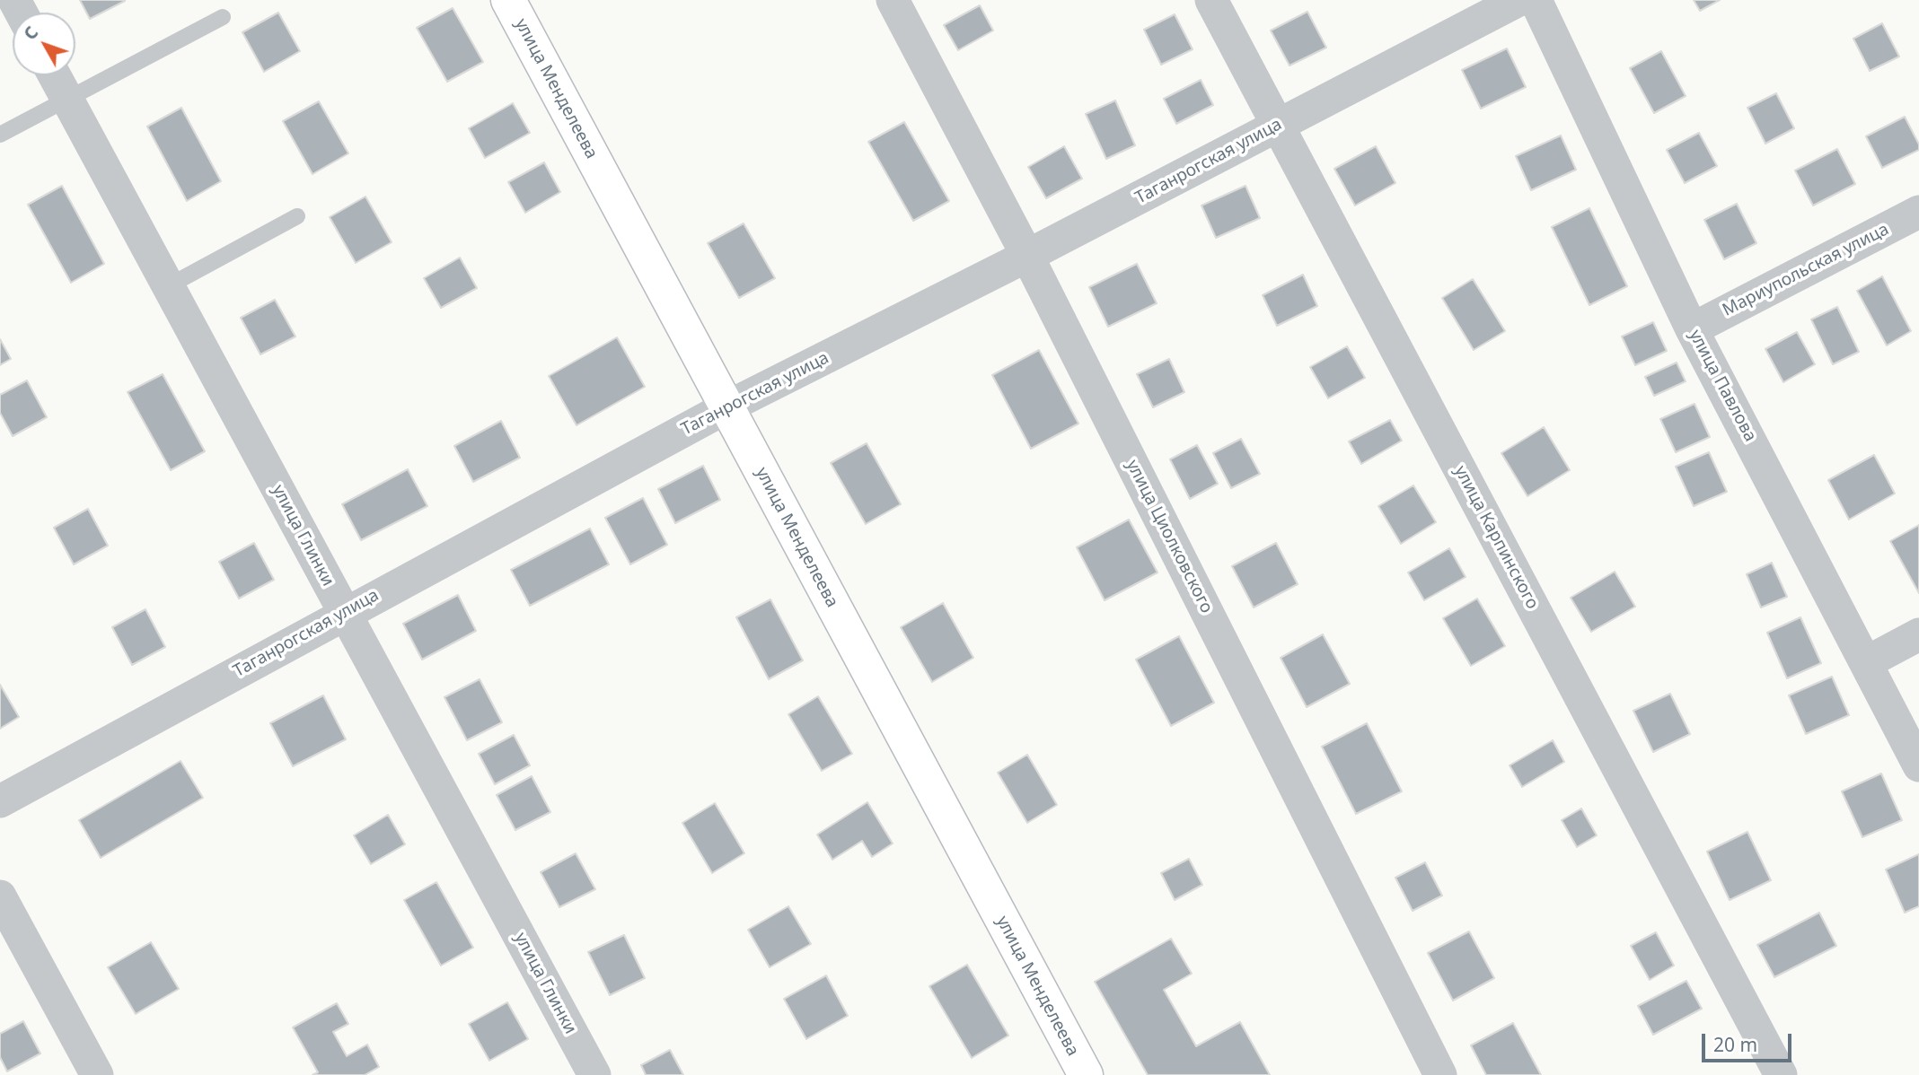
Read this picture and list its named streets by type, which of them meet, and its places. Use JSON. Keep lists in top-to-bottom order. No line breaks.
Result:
{"streets":{"street":["улица Менделеева","Таганрогская улица","Мариупольская улица","улица Павлова","улица Глинки","улица Циолковского","улица Карпинского"]},"crossings":[["улица Менделеева","Таганрогская улица"],["Таганрогская улица","улица Глинки"],["Таганрогская улица","улица Циолковского"],["Таганрогская улица","улица Карпинского"],["Мариупольская улица","улица Павлова"]],"scale_bar":"20 m","north":"top left"}
